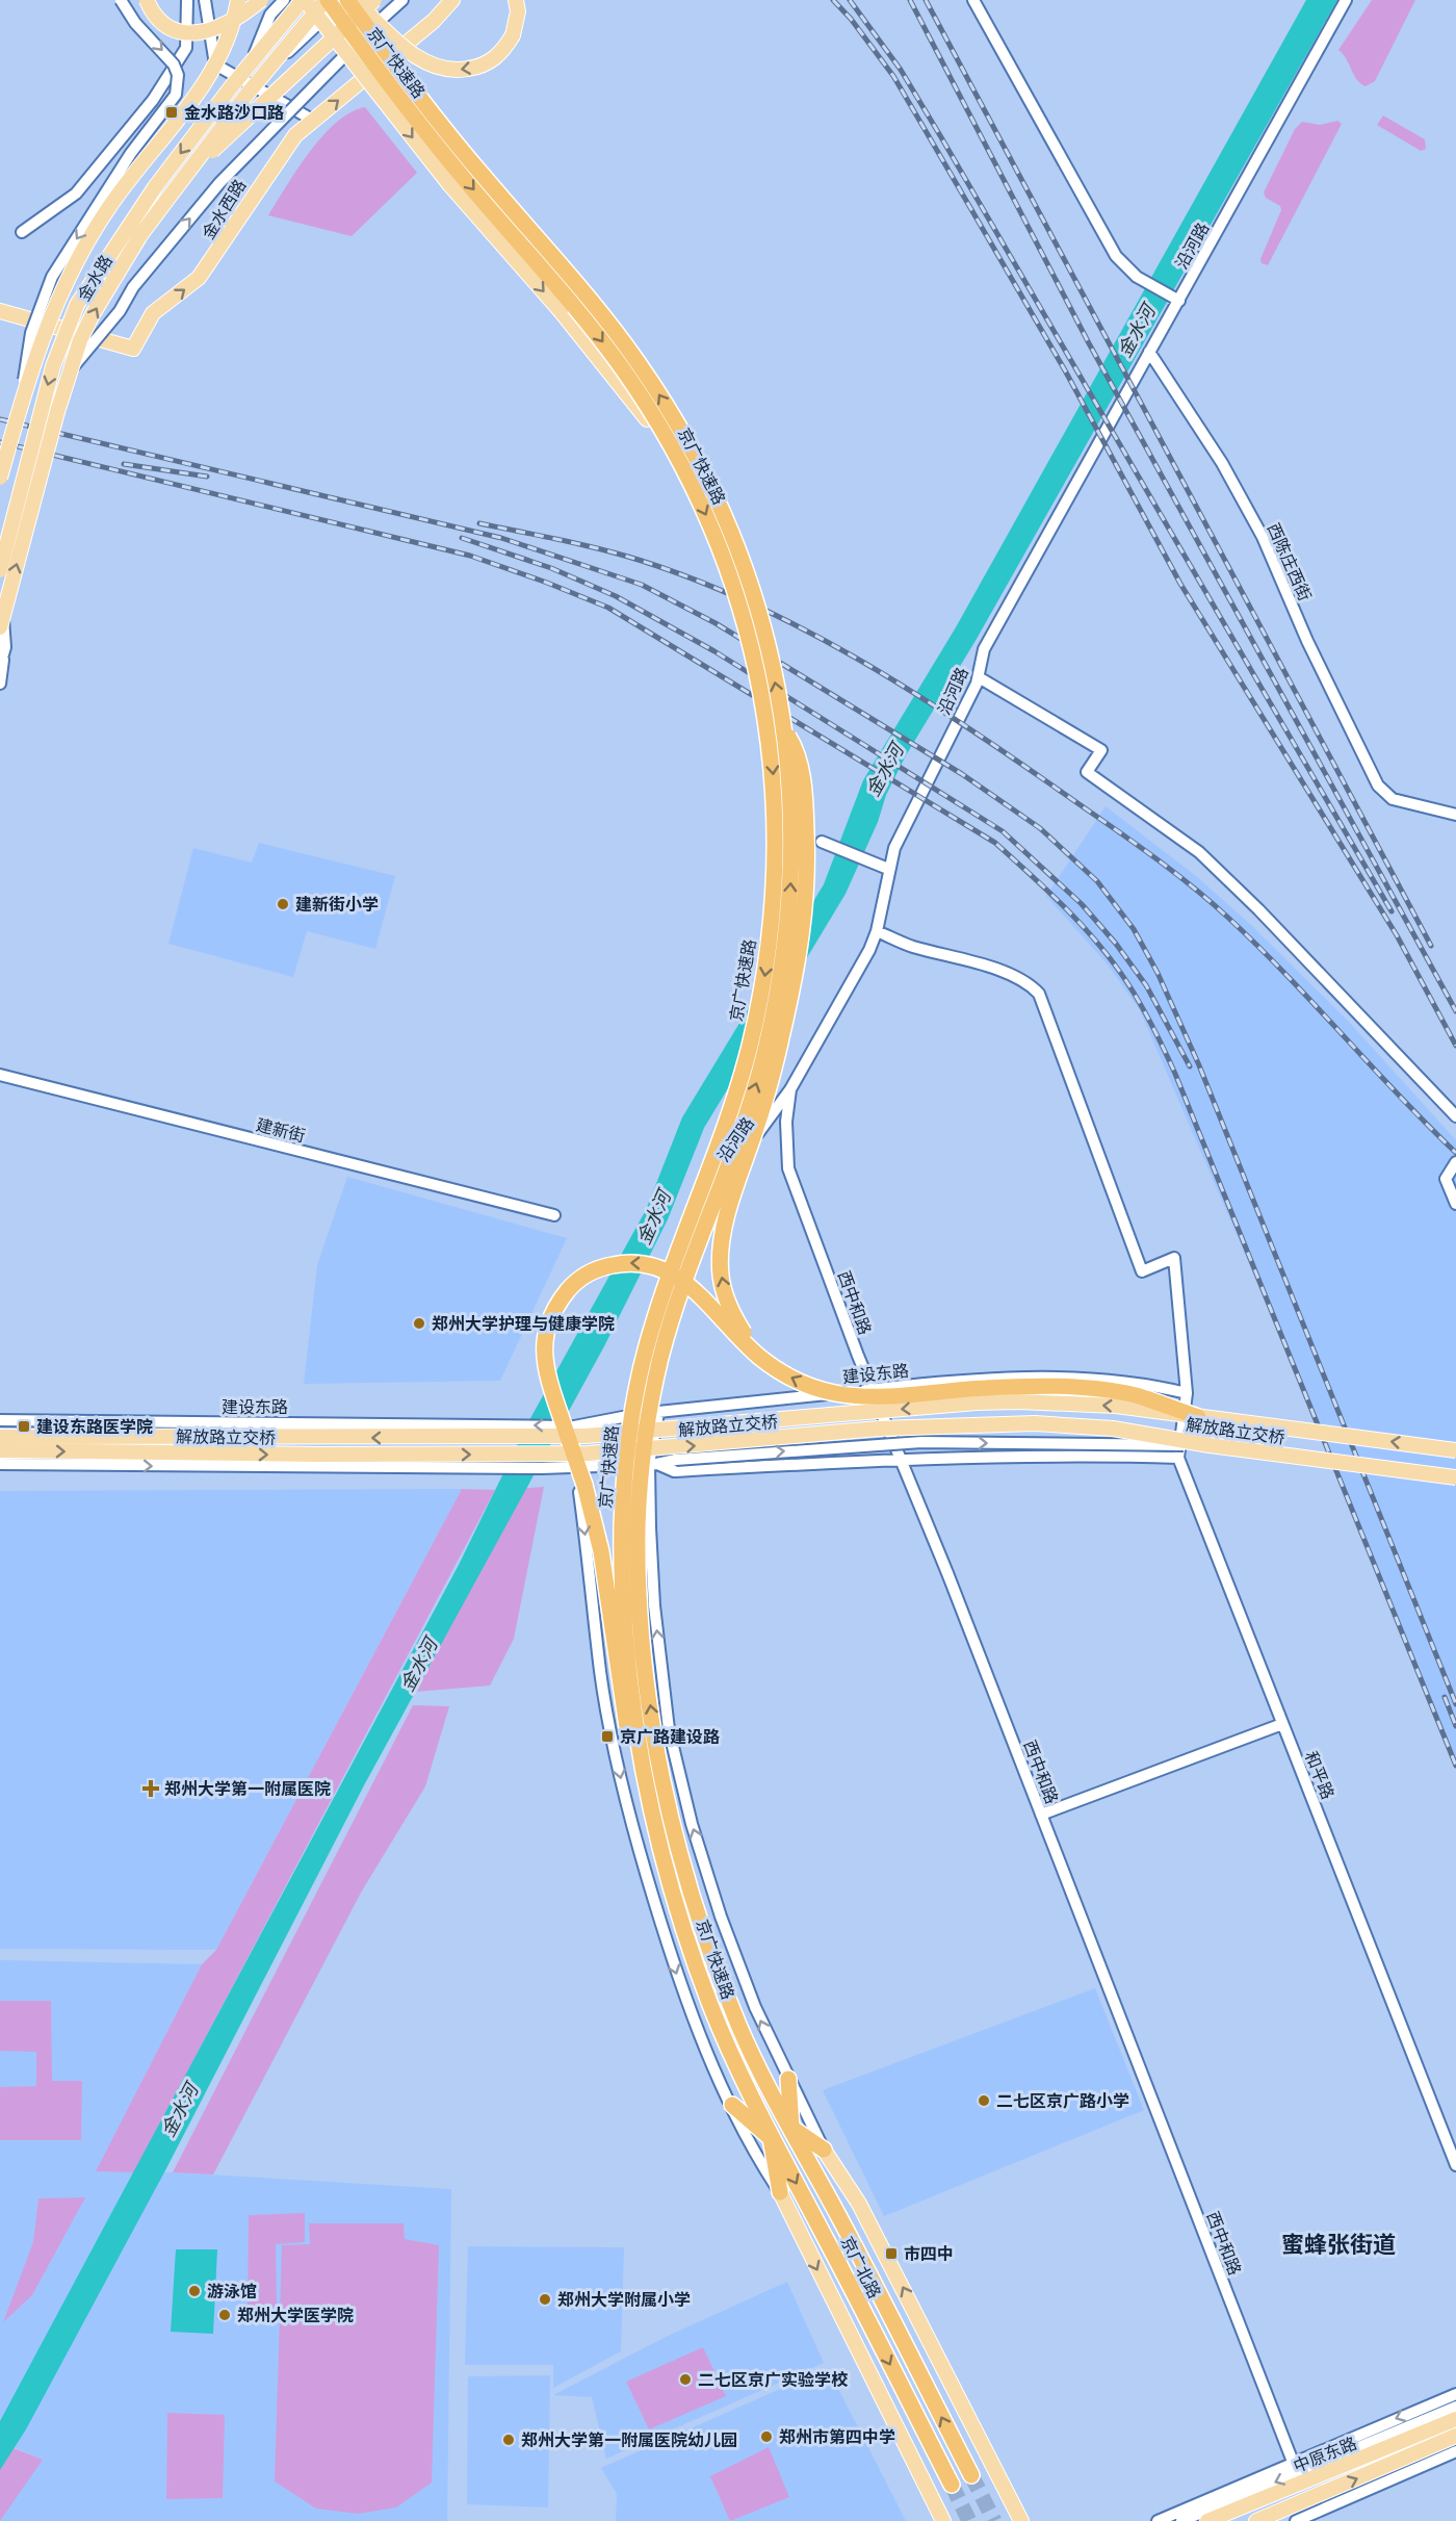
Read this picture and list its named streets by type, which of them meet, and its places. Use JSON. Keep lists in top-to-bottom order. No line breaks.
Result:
{"streets":{"highway":["京广快速路","京广北路"],"main road":["金水西路","金水路","解放路立交桥","中原东路"],"street":["沿河路","西陈庄西街","建新街","西中和路","建设东路","和平路"]},"crossings":[["京广快速路","金水路"],["京广快速路","京广北路"],["沿河路","西陈庄西街"],["沿河路","西中和路"],["沿河路","建设东路"],["沿河路","和平路"],["西中和路","建设东路"],["建设东路","和平路"]],"districts":["蜜蜂张街道"],"water":["金水河"],"places":{"transit":["金水路沙口路","建设东路医学院","京广路建设路","市四中"],"other":["建新街小学","郑州大学护理与健康学院","二七区京广路小学","游泳馆","郑州大学附属小学","郑州大学医学院","二七区京广实验学校","郑州市第四中学","郑州大学第一附属医院幼儿园"],"health":["郑州大学第一附属医院"]}}
